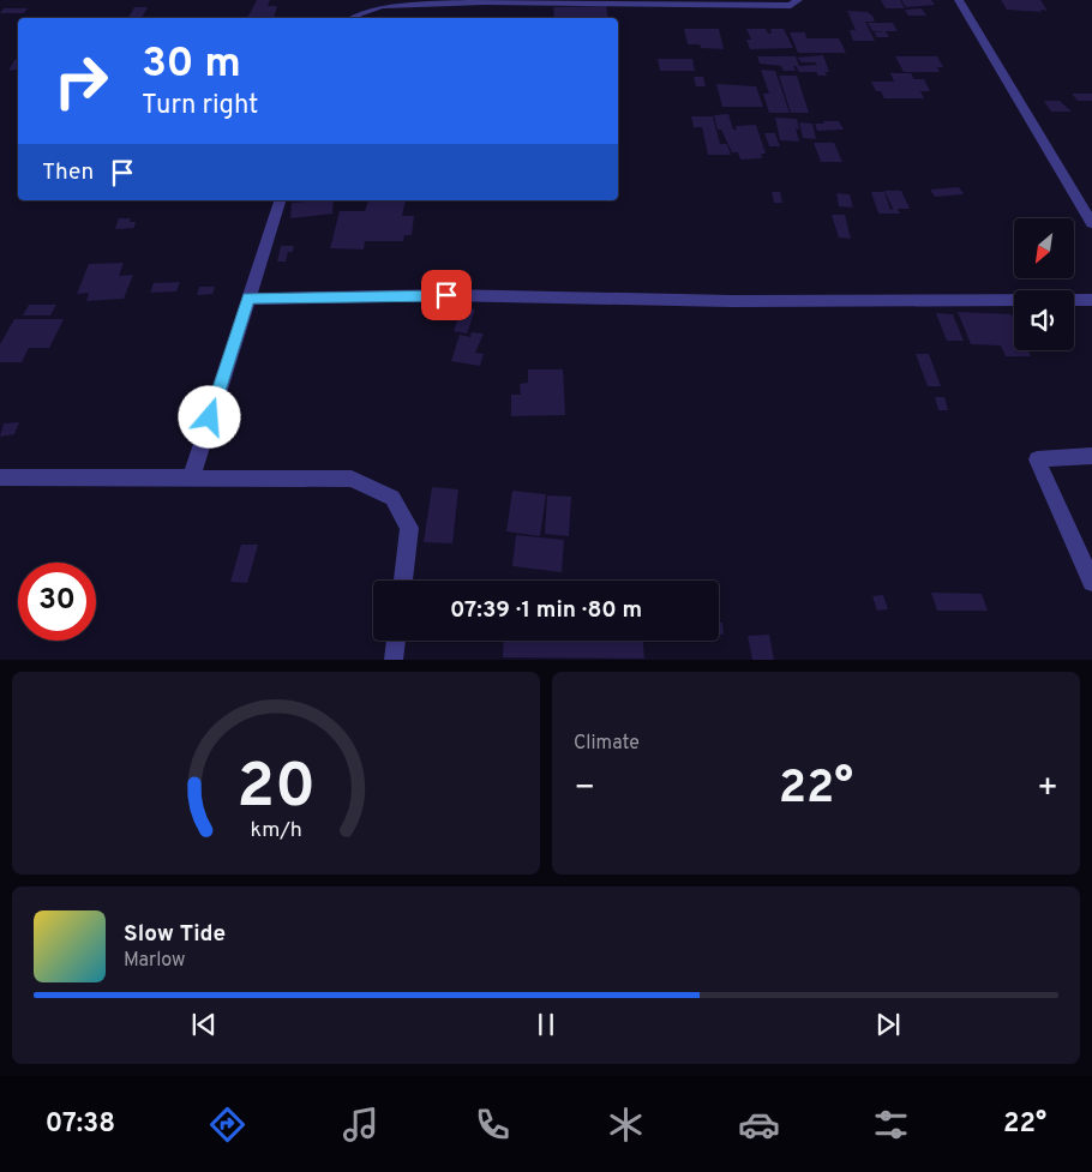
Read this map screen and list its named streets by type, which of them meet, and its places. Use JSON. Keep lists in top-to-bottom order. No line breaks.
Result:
{"north":"bottom left","page":{"turn":["30 m","Turn right"],"then":"Then","limit":"30","trip":"07:39 · 1 min · 80 m","tile":"Climate","heat":["−","22°","+"],"song":["Slow Tide","Marlow"],"tabs":["07:38","22°"],"gauge":["20","km/h"]}}
